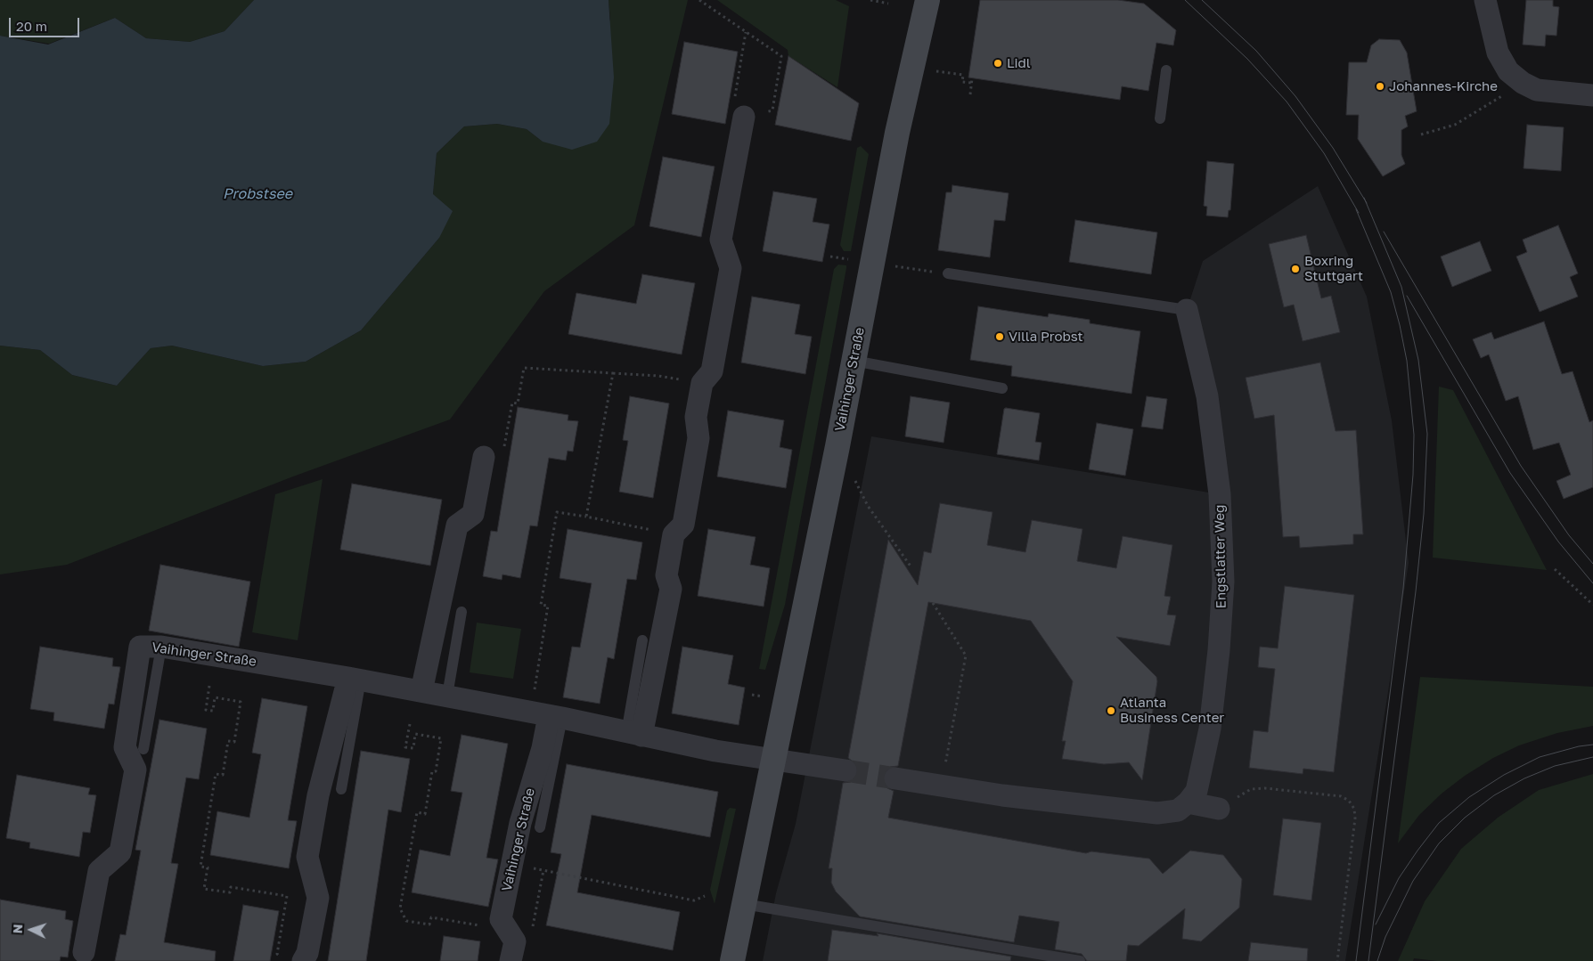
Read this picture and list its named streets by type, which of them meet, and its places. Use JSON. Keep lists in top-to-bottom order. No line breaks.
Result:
{"streets":{"main road":["Vaihinger Straße"],"street":["Engstlatter Weg"]},"water":["Probstsee"],"places":["Lidl","Johannes-Kirche","Boxring Stuttgart","Villa Probst","Atlanta Business Center"],"scale_bar":"20 m","north":"left"}
